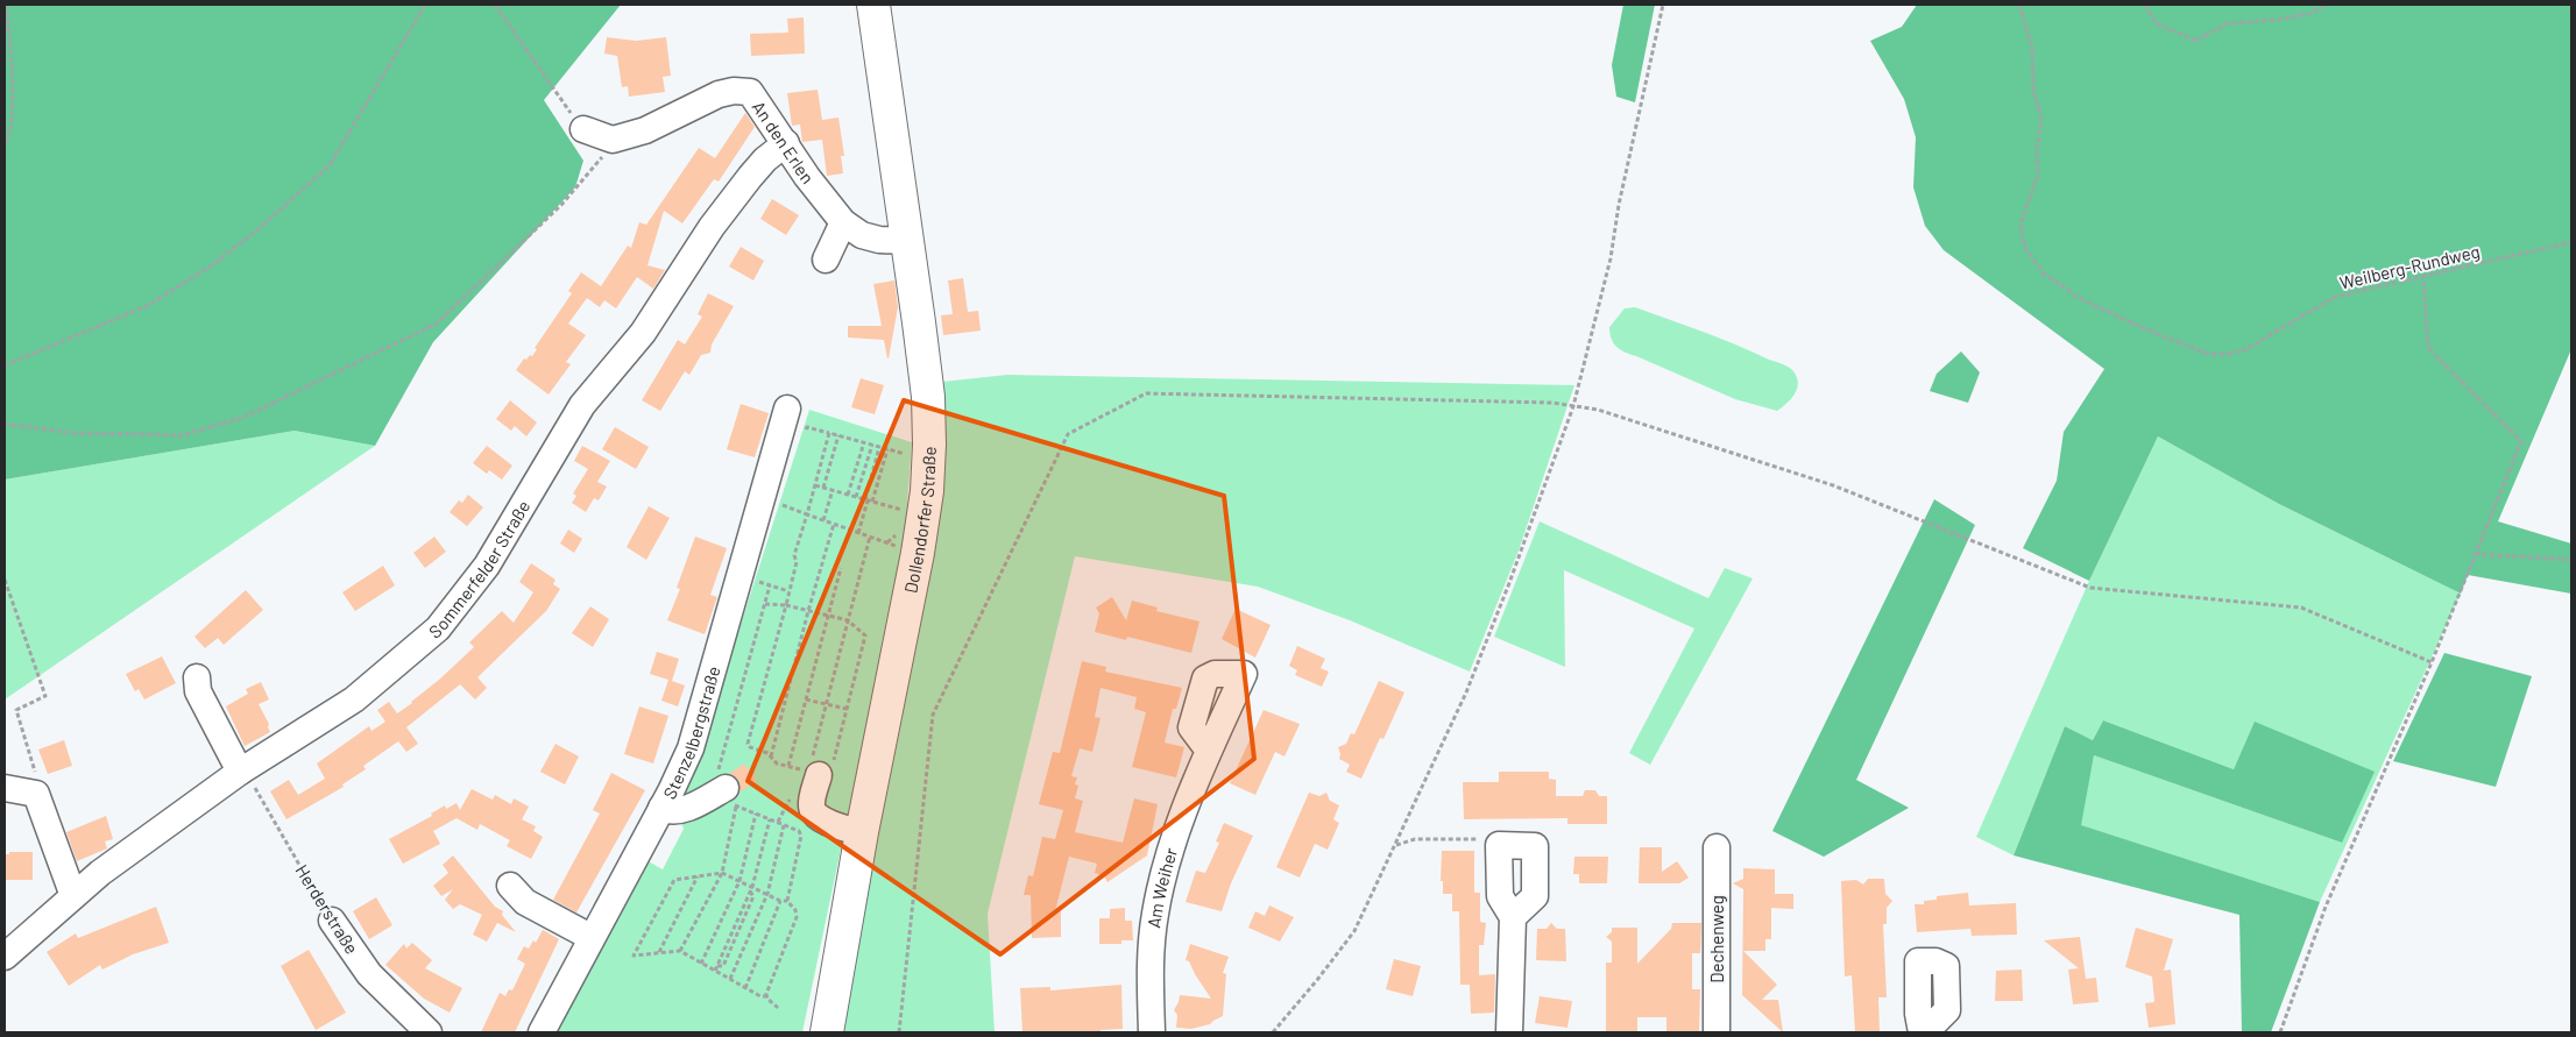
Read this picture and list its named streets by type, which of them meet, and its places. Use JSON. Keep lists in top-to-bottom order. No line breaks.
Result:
{"streets":{"main road":["Dollendorfer Straße"],"street":["An den Erlen","Sommerfelder Straße","Stenzelbergstraße","Am Weiher","Herderstraße","Dechenweg"],"path":["Weilberg-Rundweg"]},"crossings":[["An den Erlen","Dollendorfer Straße"],["An den Erlen","Sommerfelder Straße"],["Sommerfelder Straße","Herderstraße"]]}
